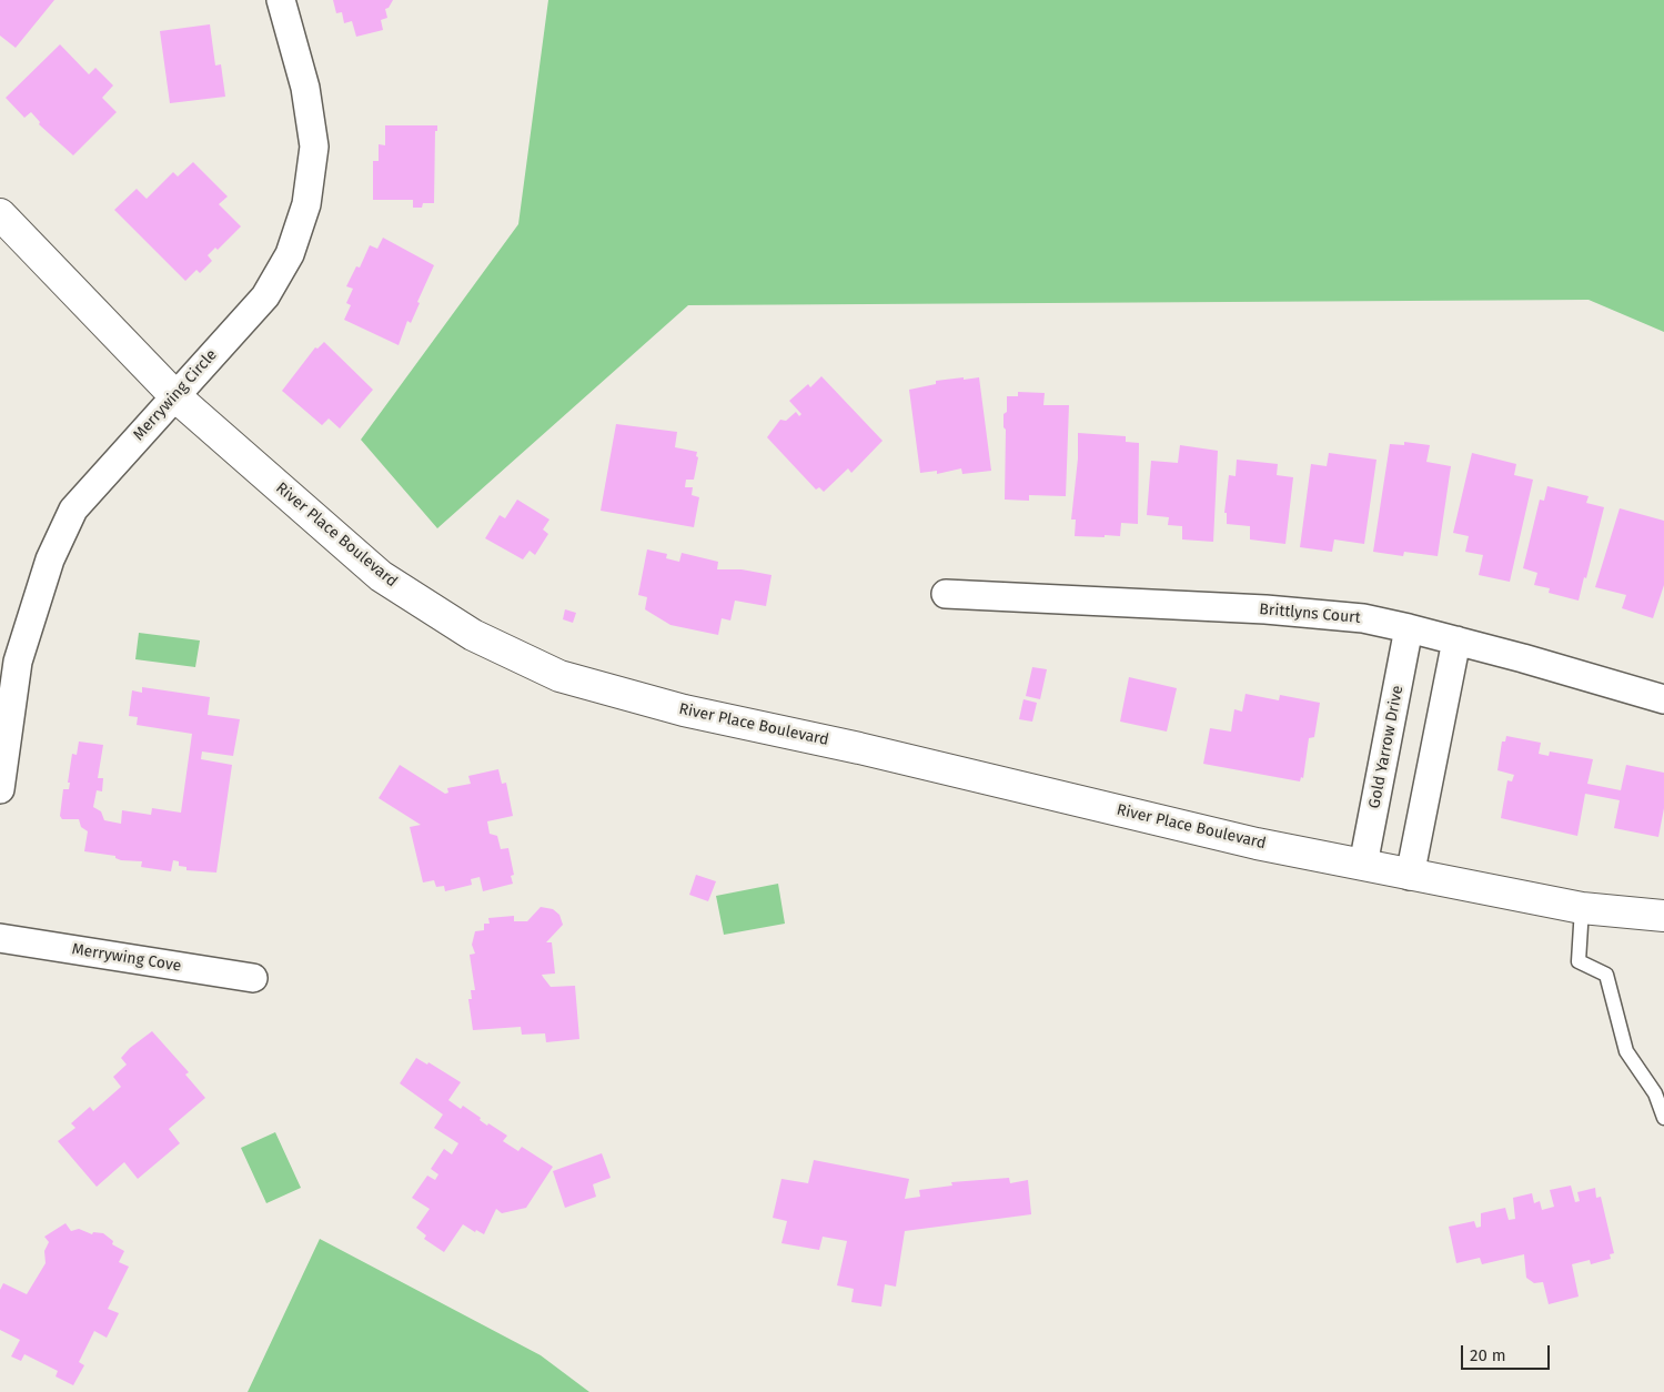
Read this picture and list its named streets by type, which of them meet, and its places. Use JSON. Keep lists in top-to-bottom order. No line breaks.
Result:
{"streets":{"street":["Merrywing Circle","River Place Boulevard","Brittlyns Court","Gold Yarrow Drive","Merrywing Cove"]},"crossings":[["Merrywing Circle","River Place Boulevard"],["River Place Boulevard","Gold Yarrow Drive"],["Brittlyns Court","Gold Yarrow Drive"]],"scale_bar":"20 m"}
